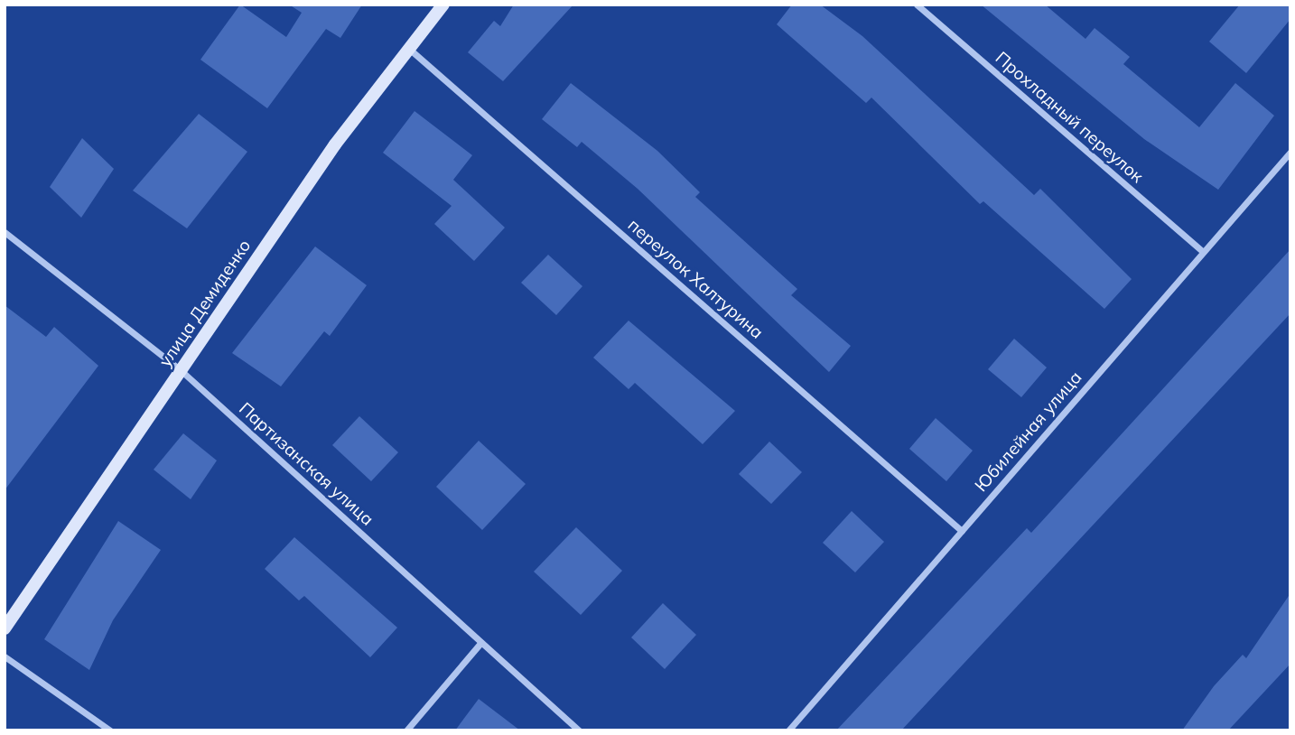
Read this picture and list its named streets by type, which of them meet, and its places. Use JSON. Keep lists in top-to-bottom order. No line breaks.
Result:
{"streets":{"main road":["улица Демиденко"],"street":["Прохладный переулок","переулок Халтурина","Юбилейная улица","Партизанская улица"]},"crossings":[["Прохладный переулок","Юбилейная улица"],["переулок Халтурина","улица Демиденко"],["переулок Халтурина","Юбилейная улица"],["улица Демиденко","Партизанская улица"]]}
